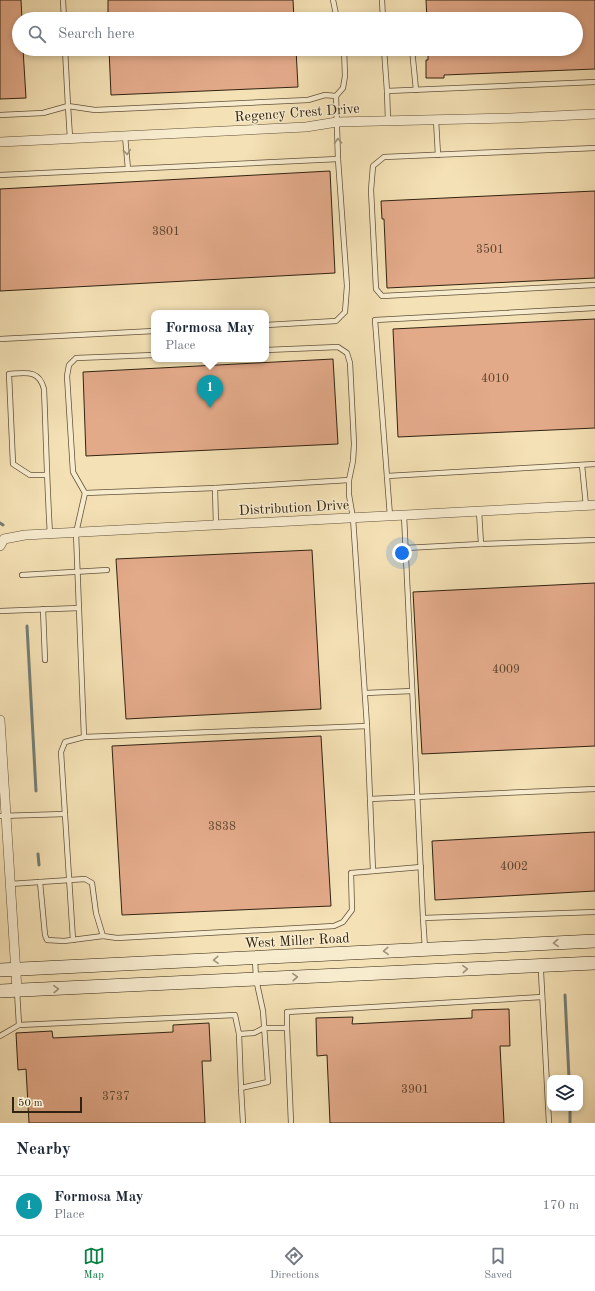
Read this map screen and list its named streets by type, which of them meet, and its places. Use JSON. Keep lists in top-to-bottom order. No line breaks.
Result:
{"streets":{"main road":["West Miller Road"],"street":["Regency Crest Drive","Distribution Drive"]},"house_numbers":["3801","3501","4010","4009","3838","4002","3901","3737"],"scale_bar":"50 m","page":{"search":"Search here","popup":["Formosa May","Place"],"pins":"1","scale":"50 m","heading":"Nearby","list":[{"mark":"1","name":"Formosa May","note":"Place","value":"170 m"}],"nav":["Map","Directions","Saved"]}}
